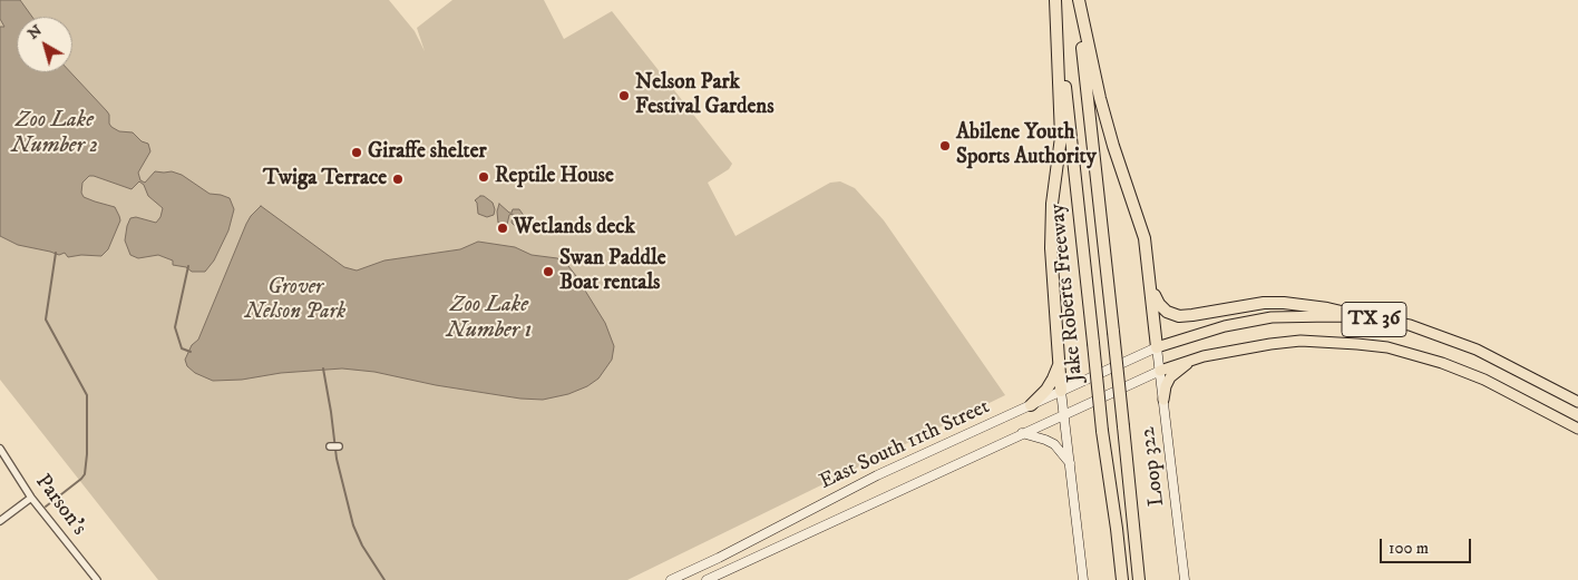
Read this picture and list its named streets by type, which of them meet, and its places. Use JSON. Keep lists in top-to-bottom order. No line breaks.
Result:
{"streets":{"highway":["Jake Roberts Freeway"],"main road":["TX 36","East South 11th Street","Loop 322"],"street":["Parson's"]},"crossings":[["TX 36","East South 11th Street"],["TX 36","Loop 322"],["East South 11th Street","Loop 322"]],"water":["Zoo Lake Number 2","Zoo Lake Number 1"],"parks":["Grover Nelson Park"],"places":["Nelson Park Festival Gardens","Abilene Youth Sports Authority","Giraffe shelter","Reptile House","Twiga Terrace","Wetlands deck","Swan Paddle Boat rentals"],"scale_bar":"100 m","north":"top left"}
